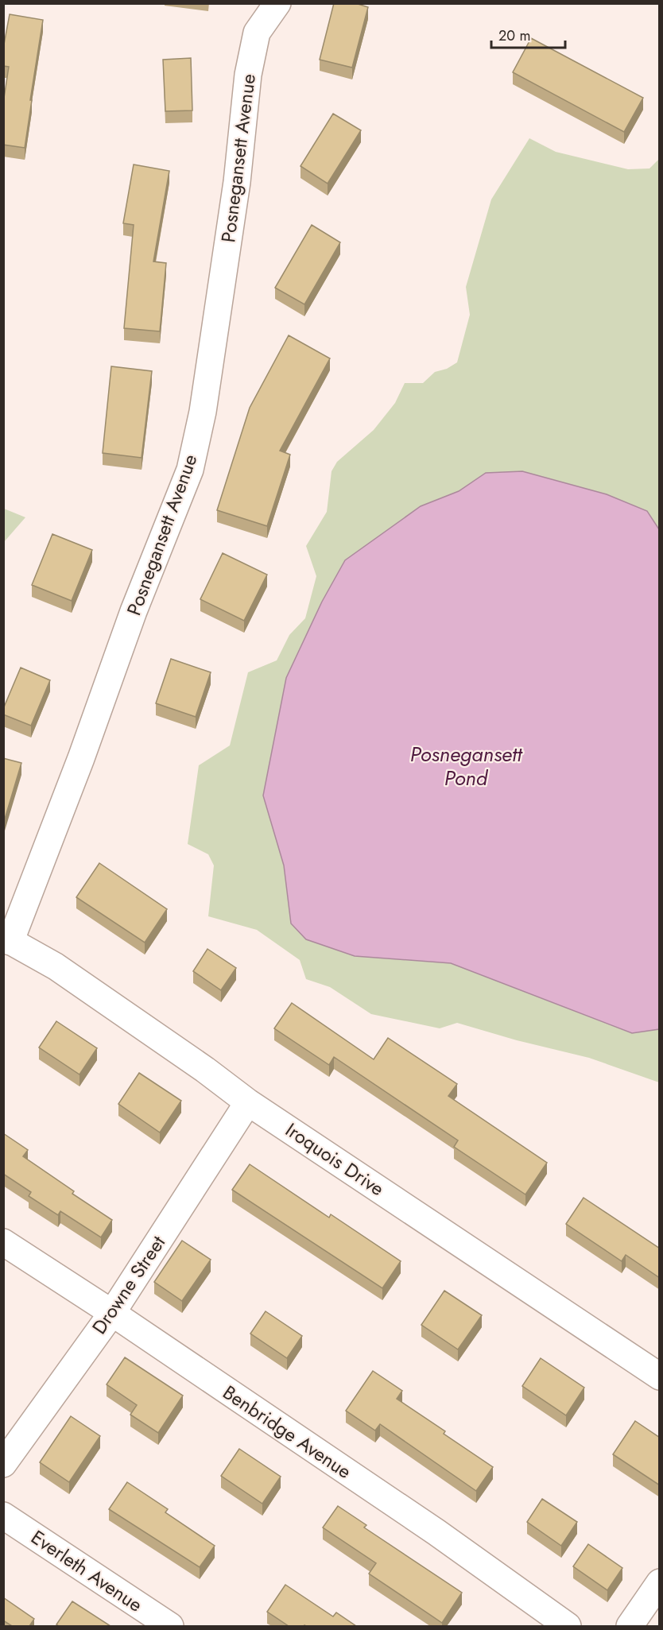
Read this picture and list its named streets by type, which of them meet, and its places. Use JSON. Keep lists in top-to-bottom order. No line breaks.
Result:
{"streets":{"street":["Posnegansett Avenue","Iroquois Drive","Drowne Street","Benbridge Avenue","Everleth Avenue"]},"crossings":[["Posnegansett Avenue","Iroquois Drive"],["Iroquois Drive","Drowne Street"],["Drowne Street","Benbridge Avenue"]],"water":["Posnegansett Pond"],"scale_bar":"20 m"}
